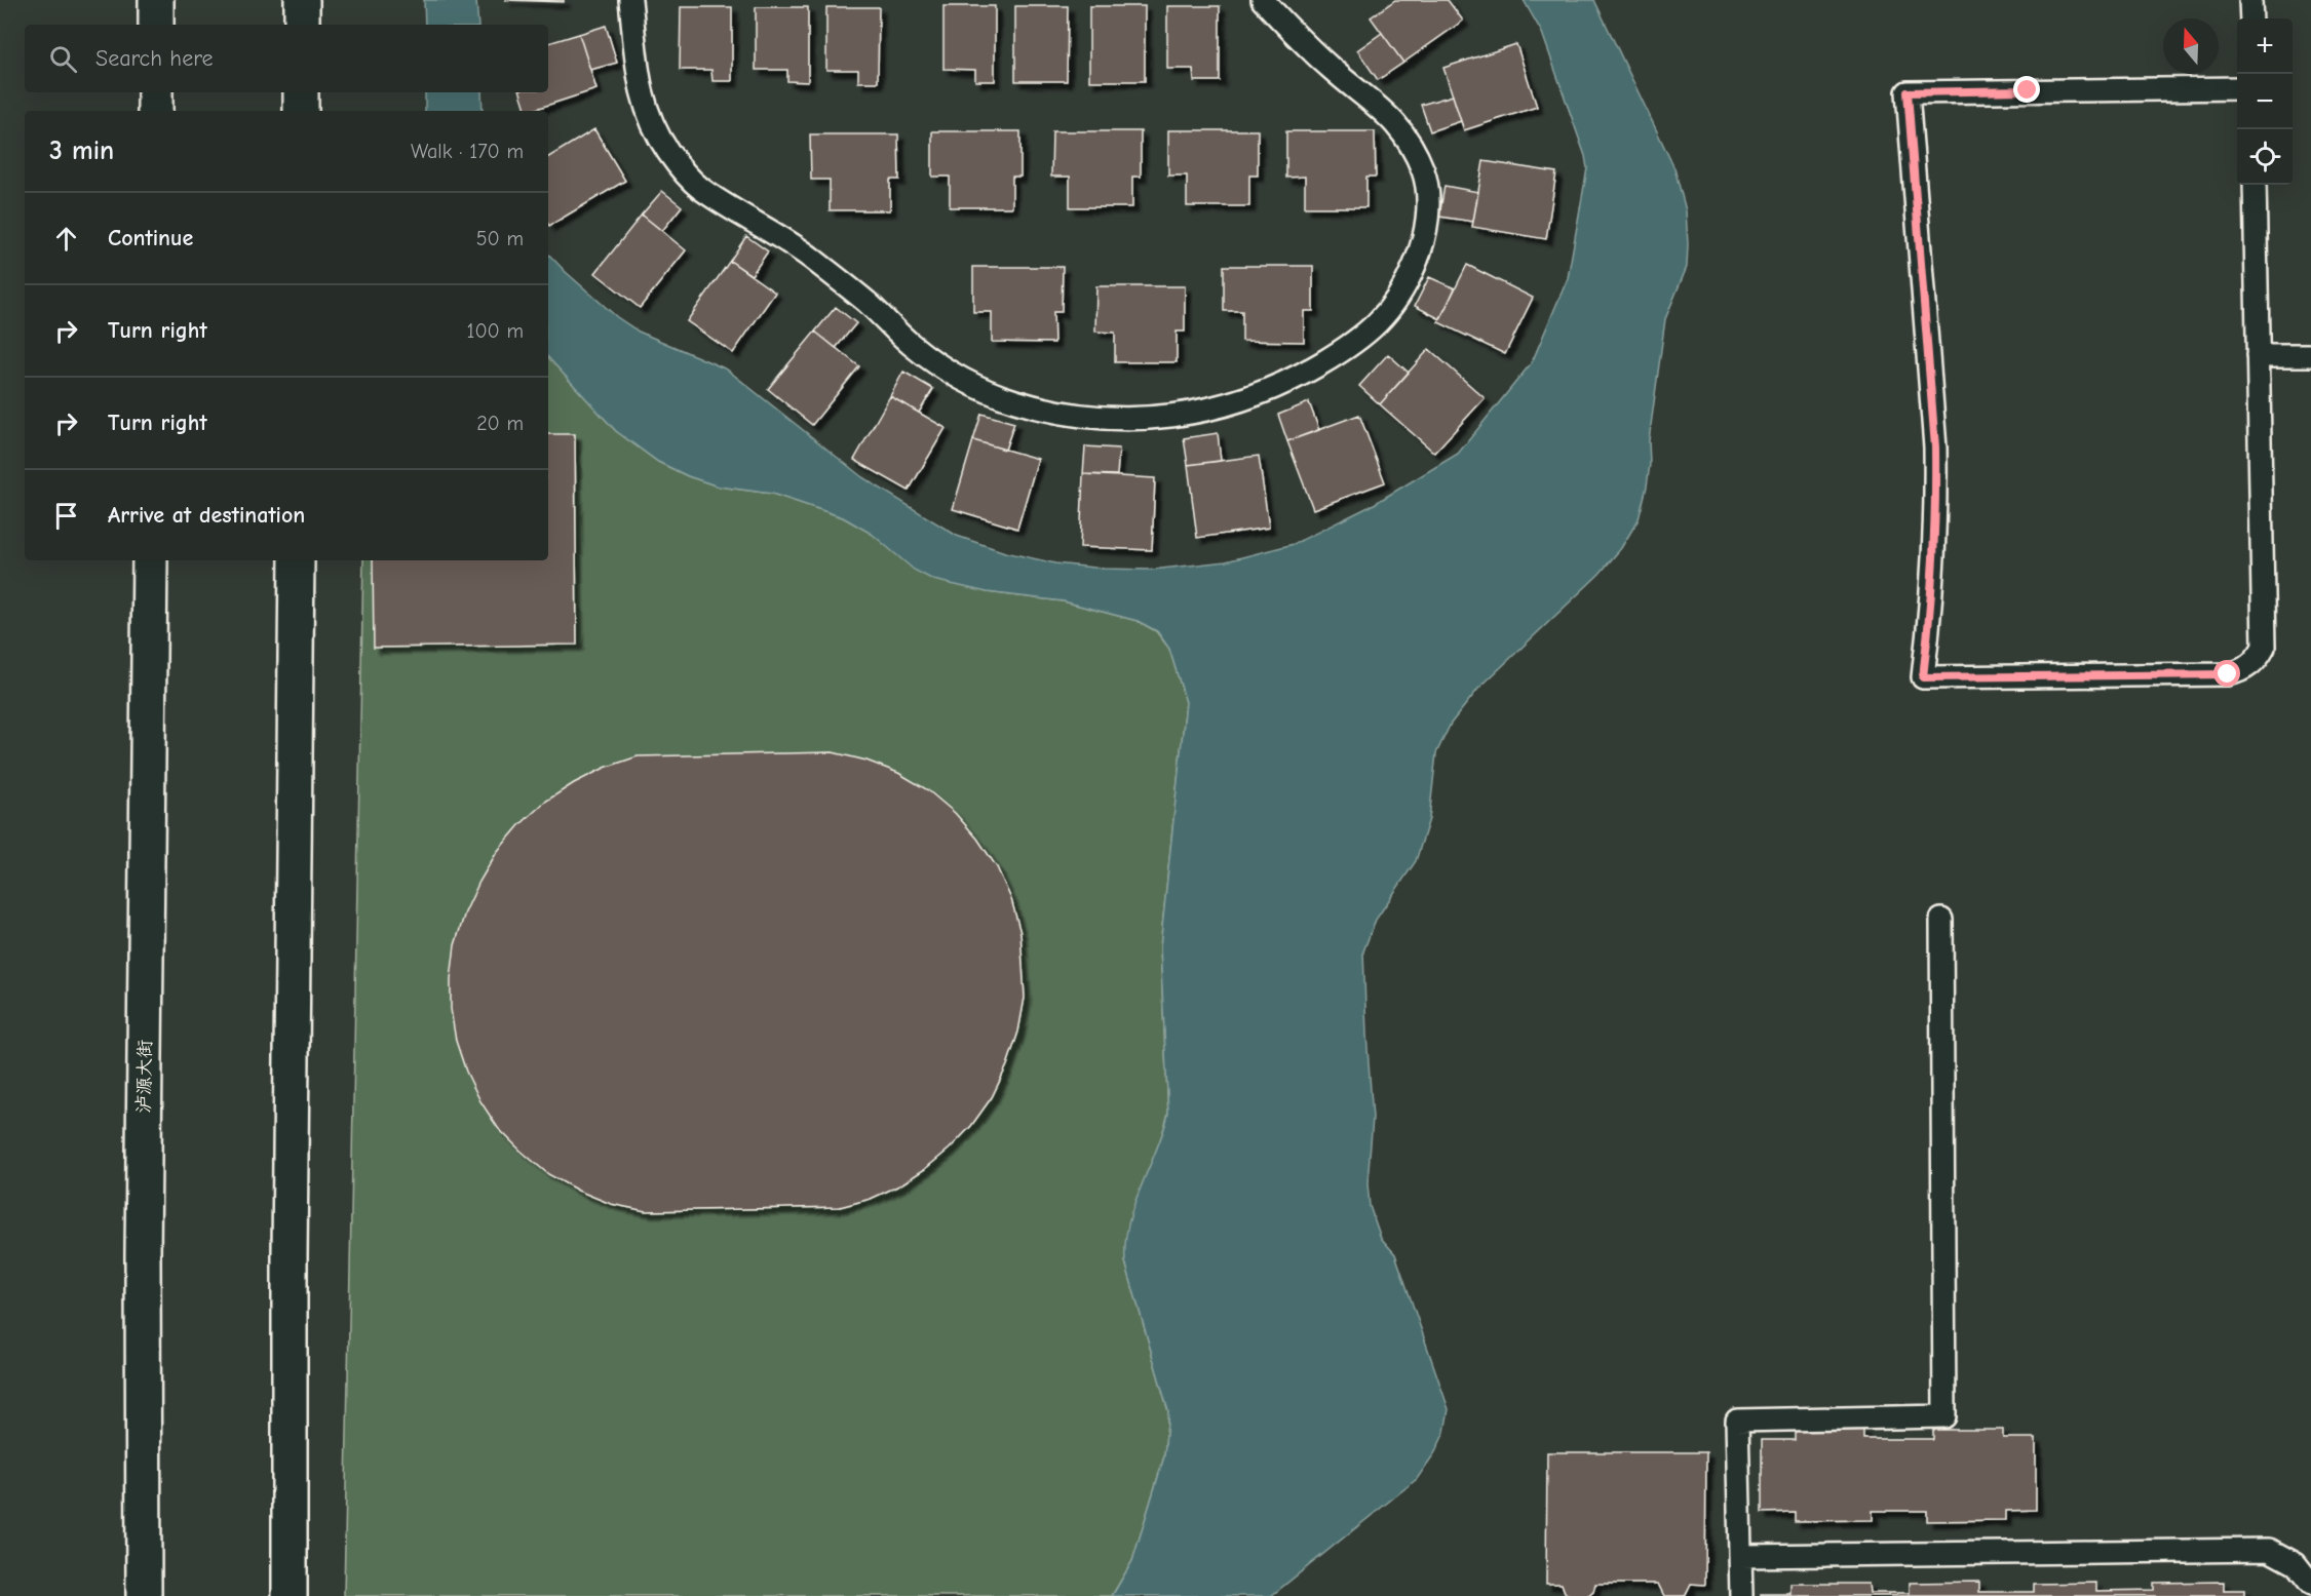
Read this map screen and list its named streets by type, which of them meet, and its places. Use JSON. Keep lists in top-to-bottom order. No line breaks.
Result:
{"streets":{"main road":["泸源大街"]},"north":"top","page":{"map_buttons":["+","−"],"search":"Search here","heading":["3 min","Walk · 170 m"],"list":[["Continue","50 m"],["Turn right","100 m"],["Turn right","20 m"],"Arrive at destination"]}}
